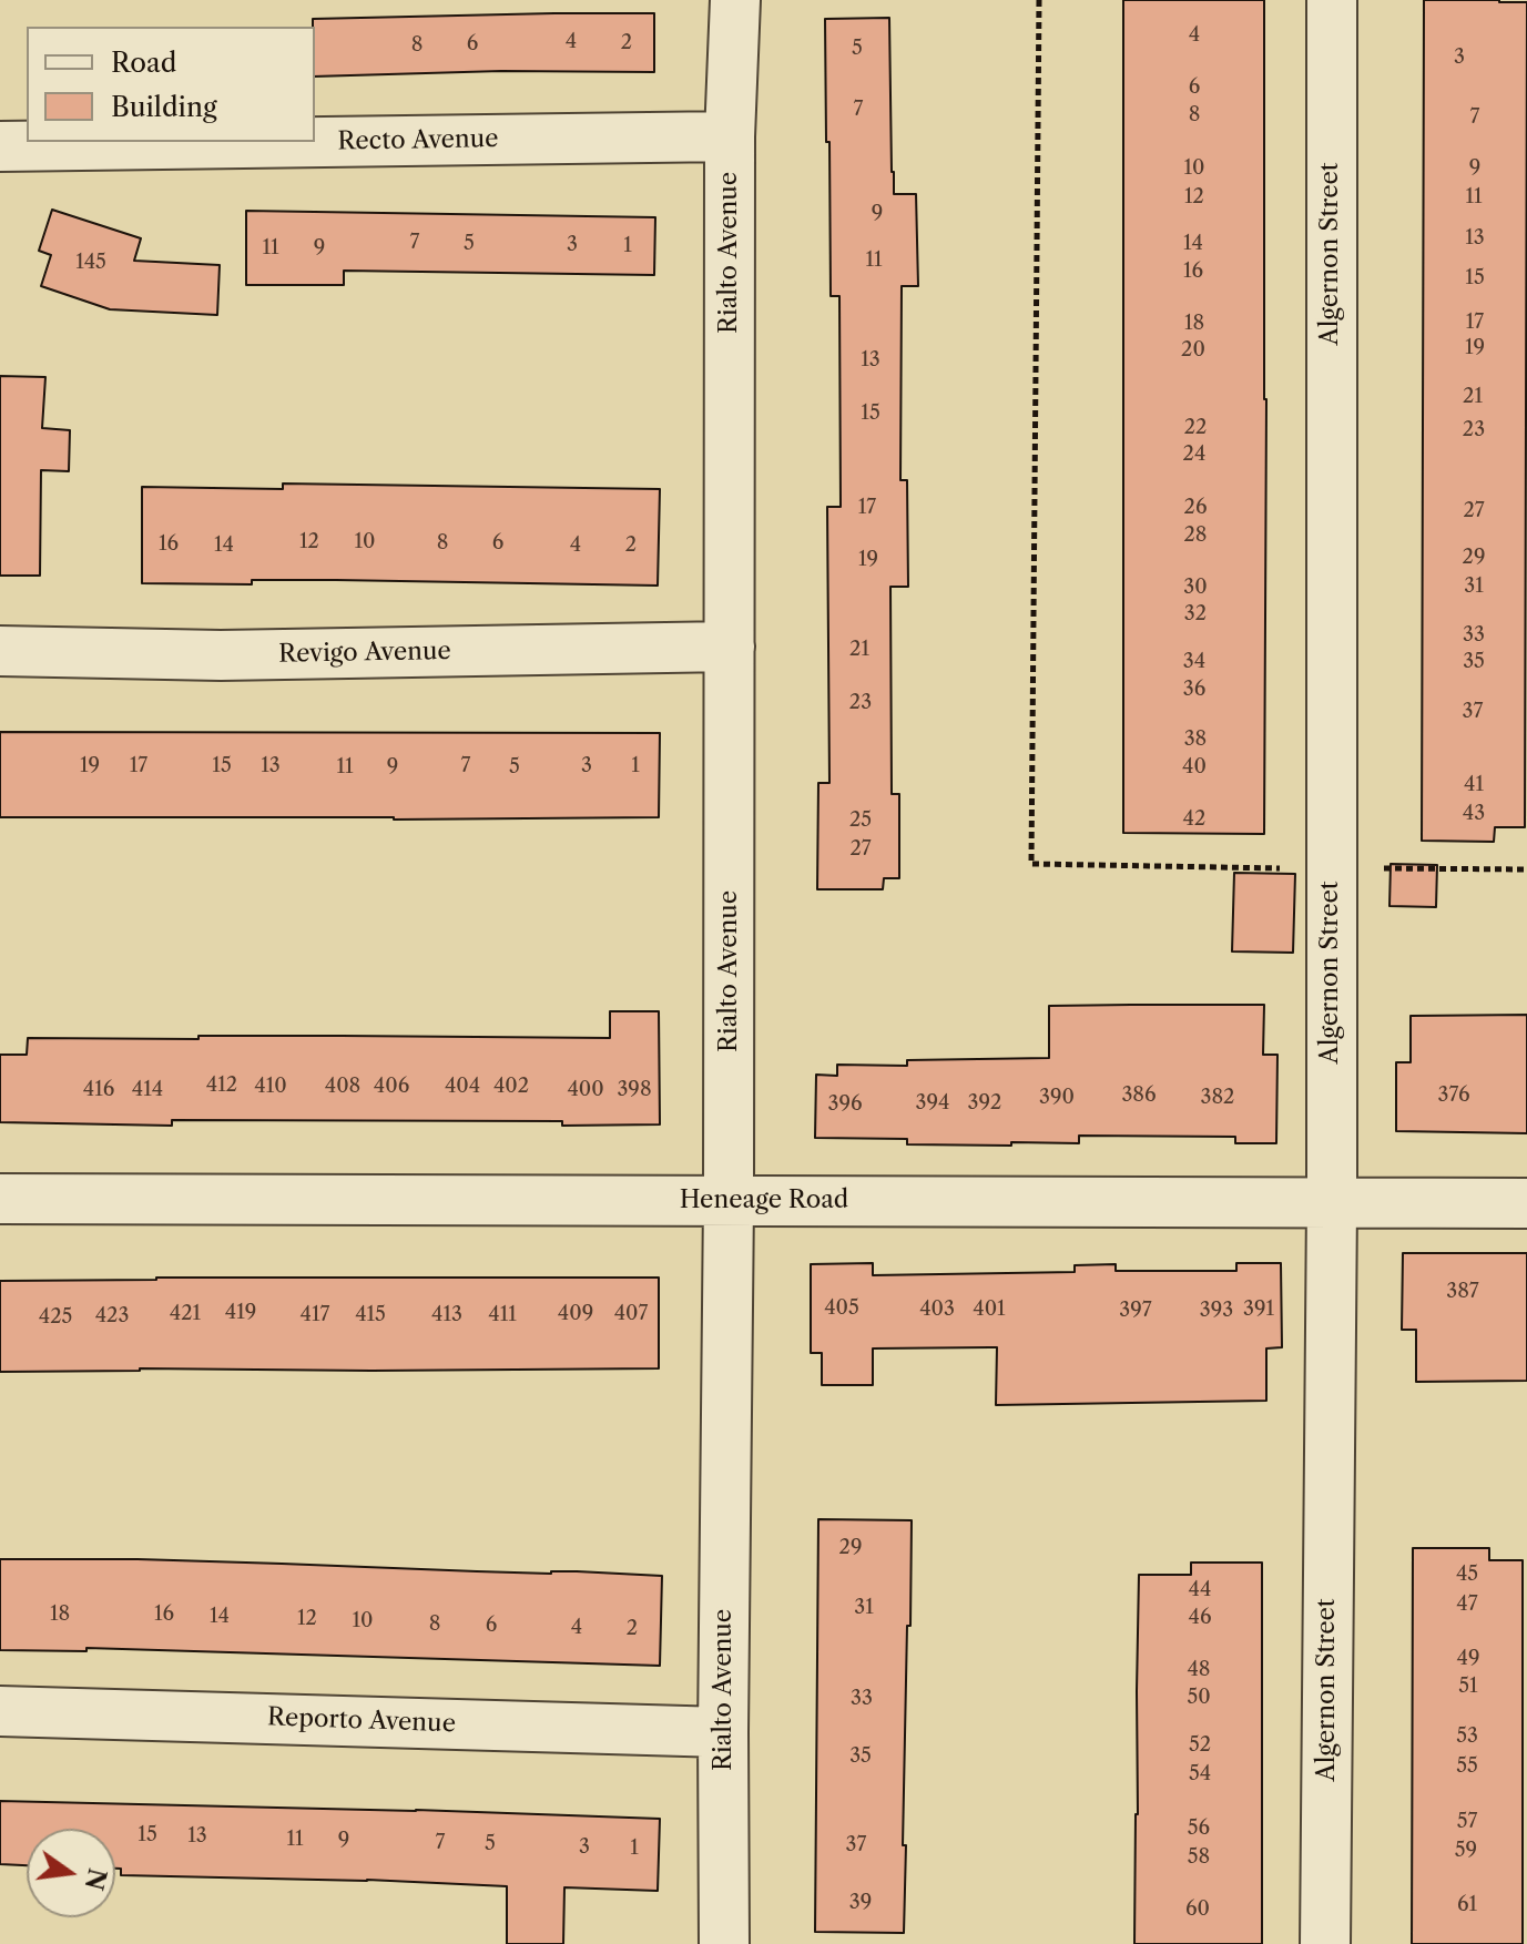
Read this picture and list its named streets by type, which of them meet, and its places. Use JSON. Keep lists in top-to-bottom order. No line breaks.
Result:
{"streets":{"street":["Recto Avenue","Rialto Avenue","Algernon Street","Revigo Avenue","Heneage Road","Reporto Avenue"]},"crossings":[["Recto Avenue","Rialto Avenue"],["Rialto Avenue","Revigo Avenue"],["Rialto Avenue","Heneage Road"],["Rialto Avenue","Reporto Avenue"],["Algernon Street","Heneage Road"]],"house_numbers":["4","4","2","6","8","5","3","6","7","8","7","10","9","12","11","9","13","7","5","14","3","1","11","9","11","145","16","15","17","18","19","20","13","21","15","22","23","24","17","26","27","28","12","10","8","6","16","14","4","2","29","19","31","30","32","33","21","34","35","36","23","37","38","19","17","15","13","7","3","1","11","9","5","40","41","43","42","25","27","412","410","408","406","404","402","416","414","400","398","386","376","390","382","394","392","396","387","405","403","401","391","397","393","419","421","409","407","417","415","413","411","423","425","29","45","44","47","31","18","16","14","46","12","10","8","6","4","2","49","48","51","50","33","53","52","35","55","54","57","56","15","13","11","9","7","5","37","3","1","59","58","39","61","60"],"legend":["Road","Building"],"north":"right"}
